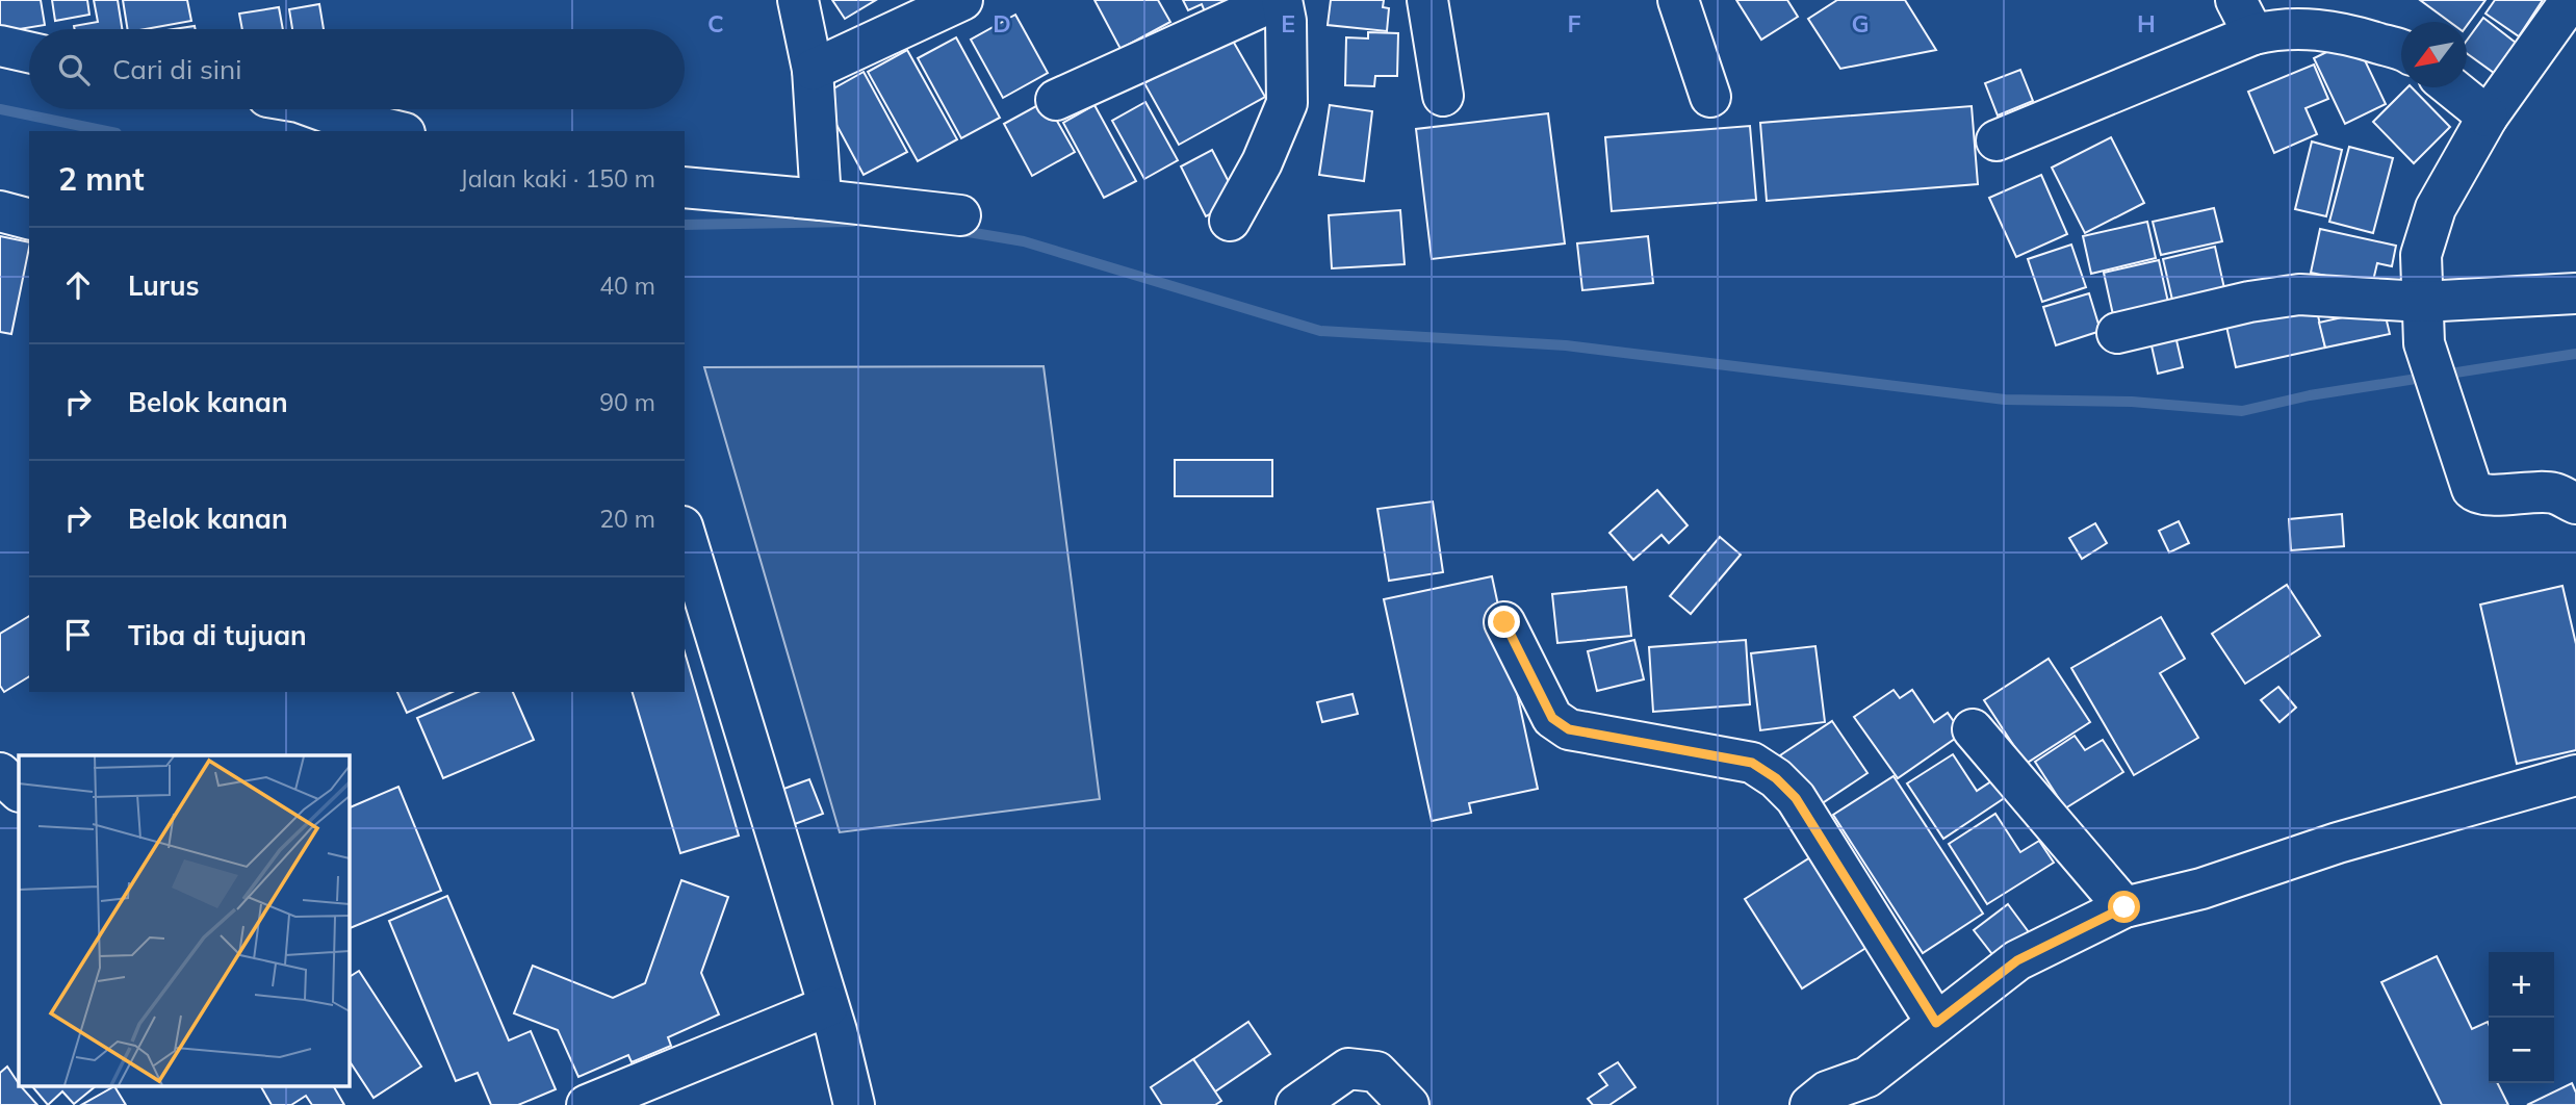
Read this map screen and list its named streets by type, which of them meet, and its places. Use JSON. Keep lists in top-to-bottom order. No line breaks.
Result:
{"north":"bottom left","page":{"search":"Cari di sini","heading":["2 mnt","Jalan kaki · 150 m"],"list":[["Lurus","40 m"],["Belok kanan","90 m"],["Belok kanan","20 m"],"Tiba di tujuan"],"map_buttons":["+","−"]},"grid":{"columns":["C","D","E","F","G","H"]}}
